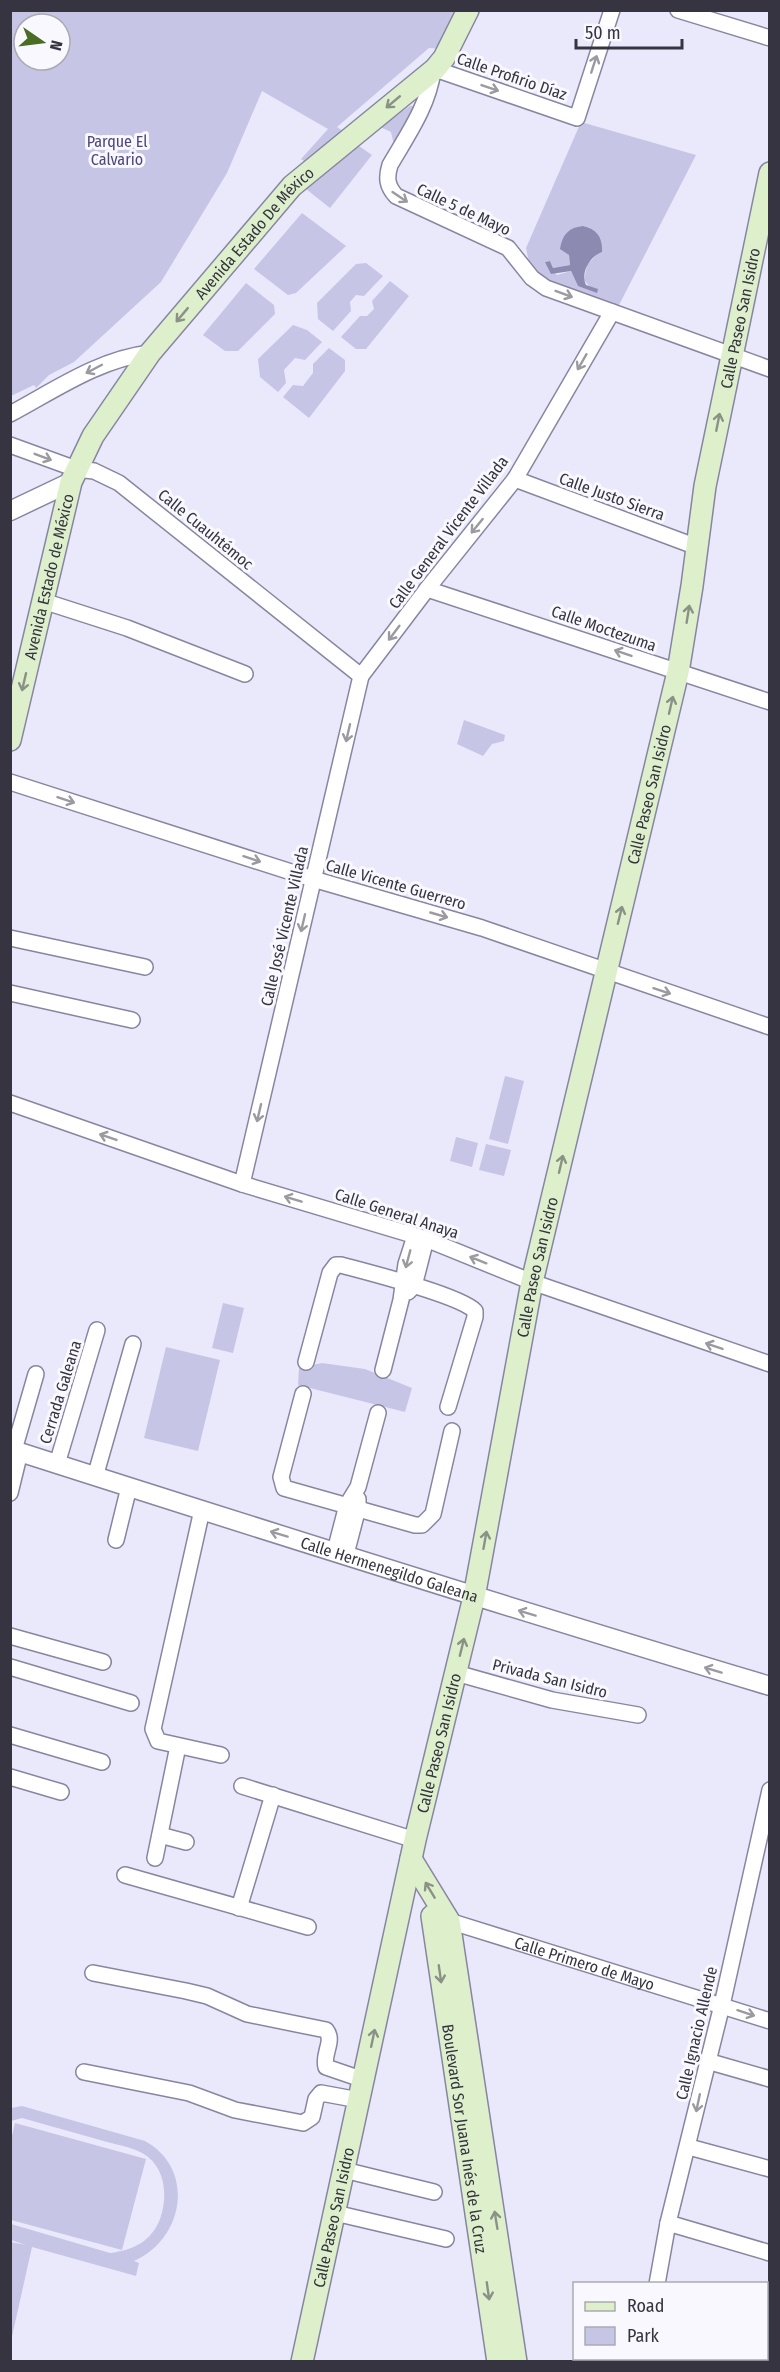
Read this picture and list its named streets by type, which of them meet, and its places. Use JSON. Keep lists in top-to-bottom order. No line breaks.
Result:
{"streets":{"main road":["Avenida Estado De México","Calle Paseo San Isidro","Avenida Estado de México","Calle Primero de Mayo","Boulevard Sor Juana Inés de la Cruz"],"street":["Calle Profirio Díaz","Calle 5 de Mayo","Calle Justo Sierra","Calle Cuauhtémoc","Calle General Vicente Villada","Calle Moctezuma","Calle Vicente Guerrero","Calle José Vicente Villada","Calle General Anaya","Cerrada Galeana","Calle Hermenegildo Galeana","Privada San Isidro","Calle Ignacio Allende"]},"crossings":[["Calle Profirio Díaz","Calle 5 de Mayo"],["Calle Profirio Díaz","Avenida Estado De México"],["Calle 5 de Mayo","Avenida Estado De México"],["Calle 5 de Mayo","Calle Paseo San Isidro"],["Calle 5 de Mayo","Calle General Vicente Villada"],["Avenida Estado De México","Calle Cuauhtémoc"],["Avenida Estado De México","Avenida Estado de México"],["Calle Paseo San Isidro","Calle Justo Sierra"],["Calle Paseo San Isidro","Calle Moctezuma"],["Calle Paseo San Isidro","Calle Vicente Guerrero"],["Calle Paseo San Isidro","Calle General Anaya"],["Calle Paseo San Isidro","Calle Hermenegildo Galeana"],["Calle Paseo San Isidro","Privada San Isidro"],["Calle Paseo San Isidro","Calle Primero de Mayo"],["Calle Justo Sierra","Calle General Vicente Villada"],["Calle Cuauhtémoc","Calle General Vicente Villada"],["Calle Cuauhtémoc","Avenida Estado de México"],["Calle Cuauhtémoc","Calle José Vicente Villada"],["Calle General Vicente Villada","Calle Moctezuma"],["Calle General Vicente Villada","Calle José Vicente Villada"],["Calle Vicente Guerrero","Calle José Vicente Villada"],["Calle José Vicente Villada","Calle General Anaya"],["Cerrada Galeana","Calle Hermenegildo Galeana"],["Calle Primero de Mayo","Calle Ignacio Allende"],["Calle Primero de Mayo","Boulevard Sor Juana Inés de la Cruz"]],"one_way":["Avenida Estado De México","Calle Paseo San Isidro","Calle General Vicente Villada","Avenida Estado de México","Calle Moctezuma","Calle Vicente Guerrero","Calle José Vicente Villada","Calle General Anaya","Calle Hermenegildo Galeana"],"parks":["Parque El Calvario"],"legend":["Road","Park"],"scale_bar":"50 m","north":"right"}
